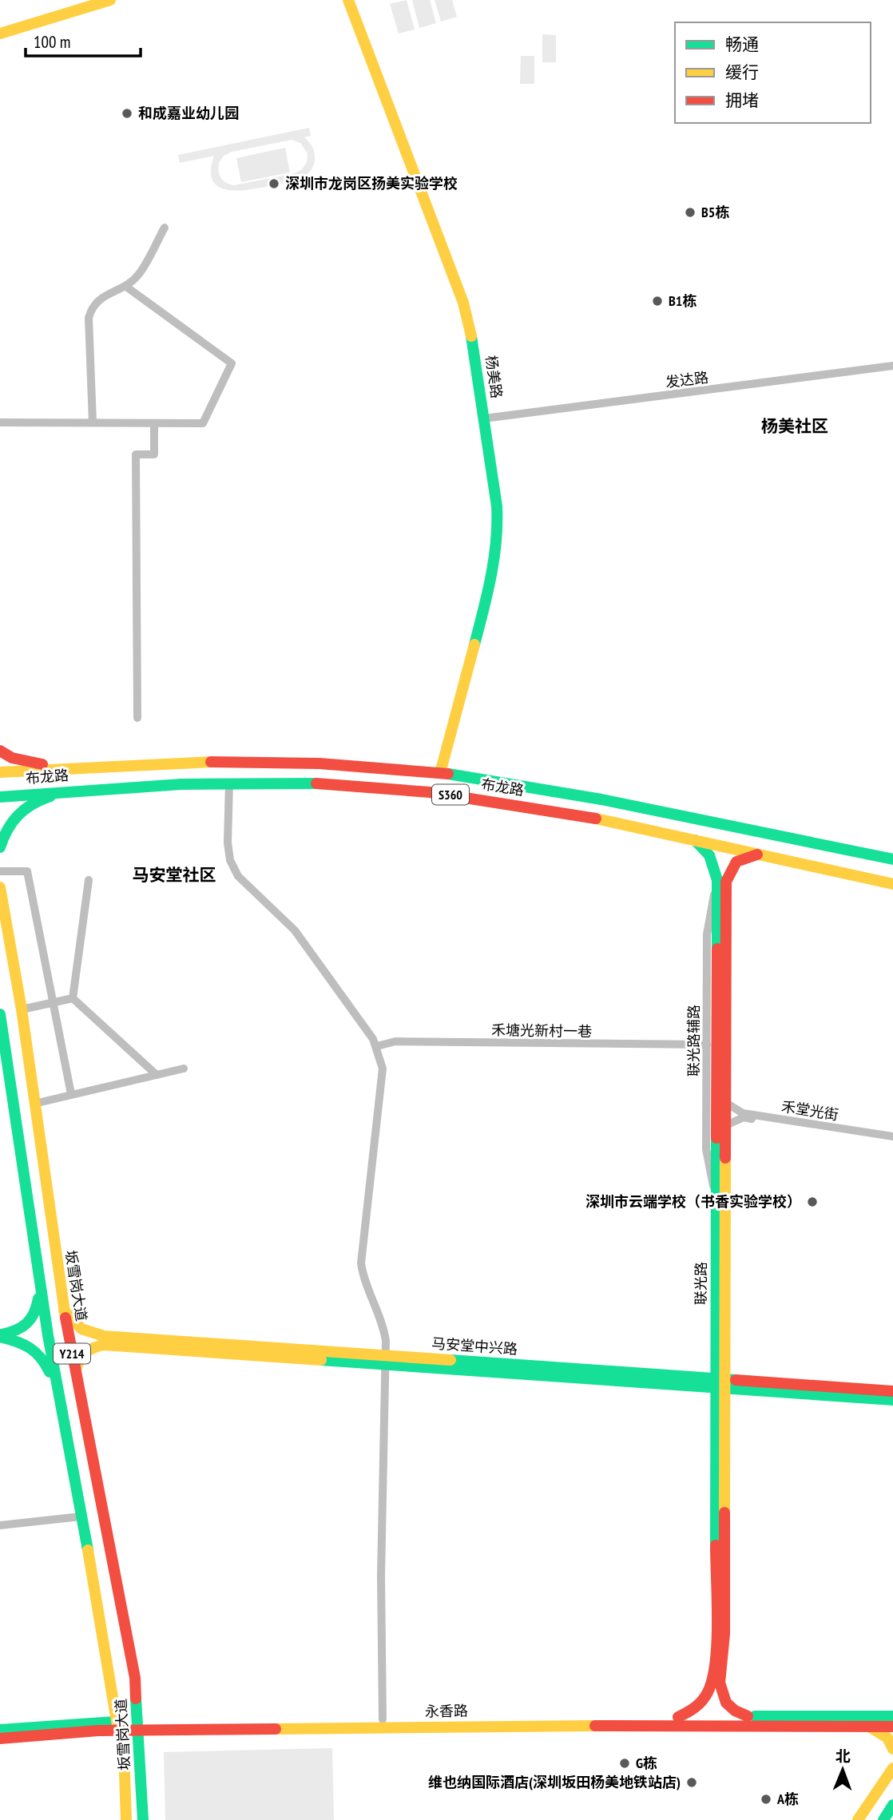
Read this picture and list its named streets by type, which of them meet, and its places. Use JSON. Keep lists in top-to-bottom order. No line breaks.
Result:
{"streets":{"main road":["杨美路","布龙路","S360","联光路","坂雪岗大道","马安堂中兴路","Y214","永香路"],"street":["发达路","禾塘光新村一巷","联光路辅路","禾堂光街"]},"crossings":[["杨美路","发达路"],["杨美路","布龙路"],["布龙路","联光路"],["禾塘光新村一巷","联光路辅路"],["联光路辅路","联光路"],["禾堂光街","联光路"],["联光路","马安堂中兴路"],["联光路","永香路"],["坂雪岗大道","马安堂中兴路"],["坂雪岗大道","永香路"]],"districts":["杨美社区","马安堂社区"],"places":["和成嘉业幼儿园","深圳市龙岗区扬美实验学校","B5栋","B1栋","深圳市云端学校（书香实验学校）","G栋","维也纳国际酒店(深圳坂田杨美地铁站店)","A栋"],"legend":["畅通","缓行","拥堵"],"scale_bar":"100 m","north":"top"}
